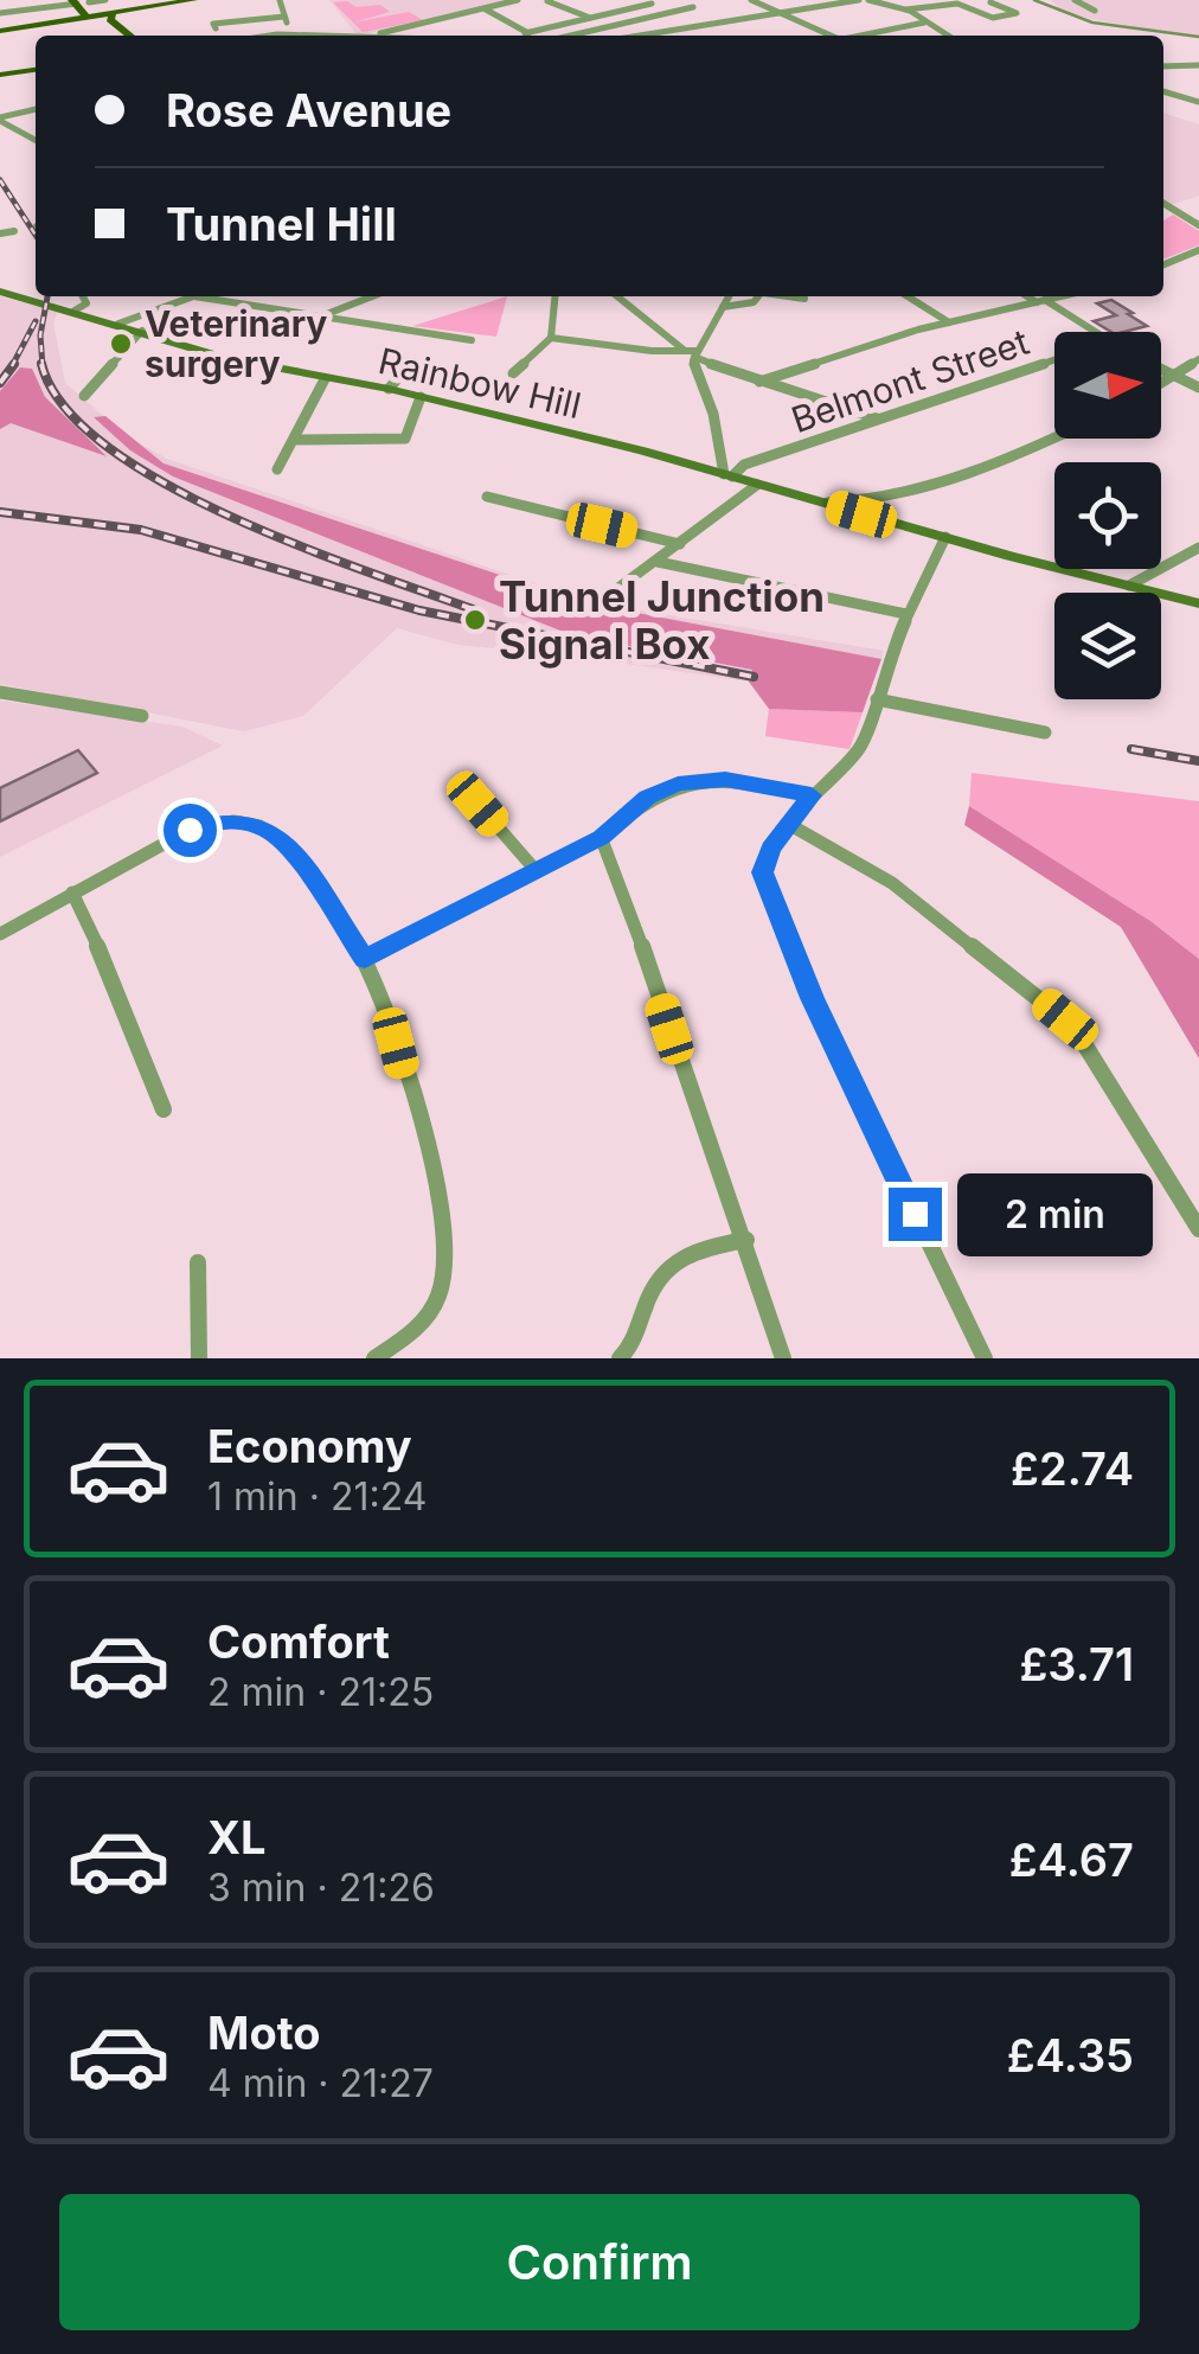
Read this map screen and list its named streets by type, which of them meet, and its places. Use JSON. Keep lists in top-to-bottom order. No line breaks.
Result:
{"streets":{"main road":["Rainbow Hill"],"street":["Belmont Street"]},"crossings":[["Belmont Street","Rainbow Hill"]],"places":["Veterinary surgery","Tunnel Junction Signal Box"],"north":"right","page":{"banner":["Rose Avenue","Tunnel Hill"],"bubble":"2 min","list":[{"name":"Economy","note":"1 min · 21:24","value":"£2.74"},{"name":"Comfort","note":"2 min · 21:25","value":"£3.71"},{"name":"XL","note":"3 min · 21:26","value":"£4.67"},{"name":"Moto","note":"4 min · 21:27","value":"£4.35"}],"buttons":"Confirm"}}
